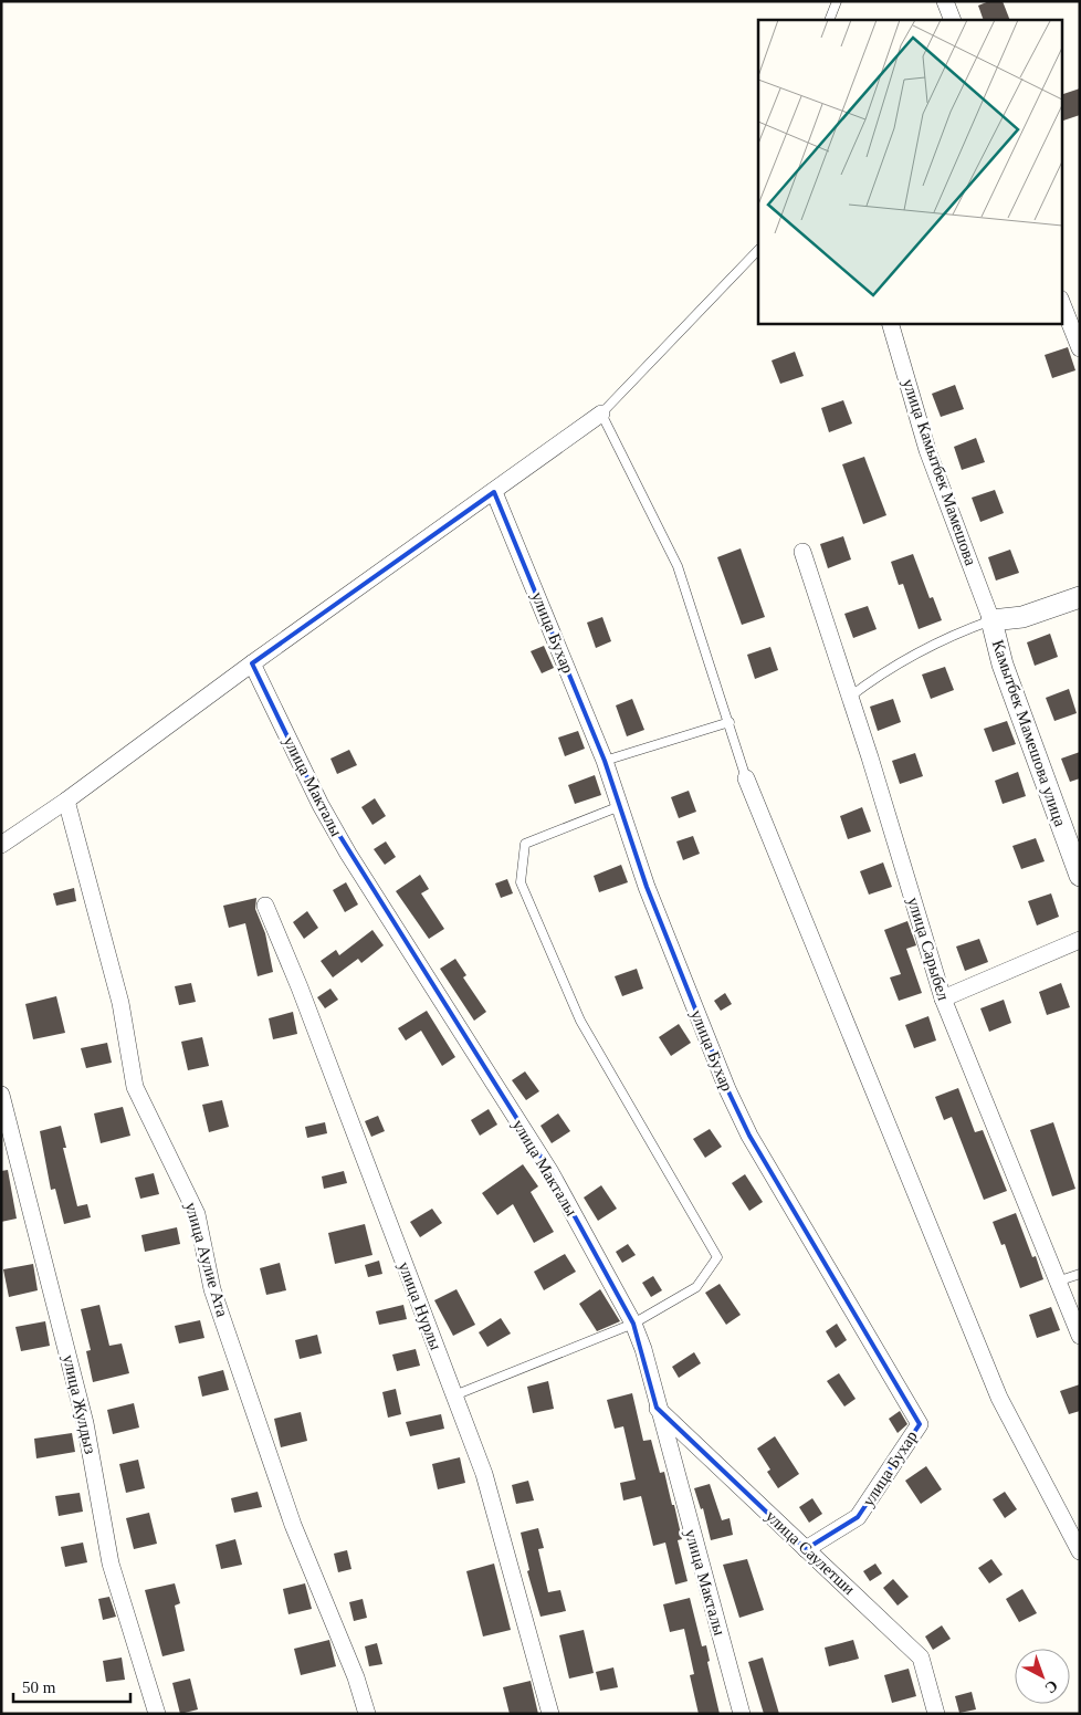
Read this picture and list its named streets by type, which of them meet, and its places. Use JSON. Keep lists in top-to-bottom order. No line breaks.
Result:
{"streets":{"street":["улица Камытбек Мамешова","улица Бухар","Камытбек Мамешова улица","улица Макталы","улица Сарыбел","улица Аулие Ата","улица Нурлы","улица Жулдыз","улица Саулетши"]},"crossings":[["улица Камытбек Мамешова","Камытбек Мамешова улица"],["улица Бухар","улица Саулетши"],["улица Макталы","улица Саулетши"]],"scale_bar":"50 m","north":"bottom right"}
